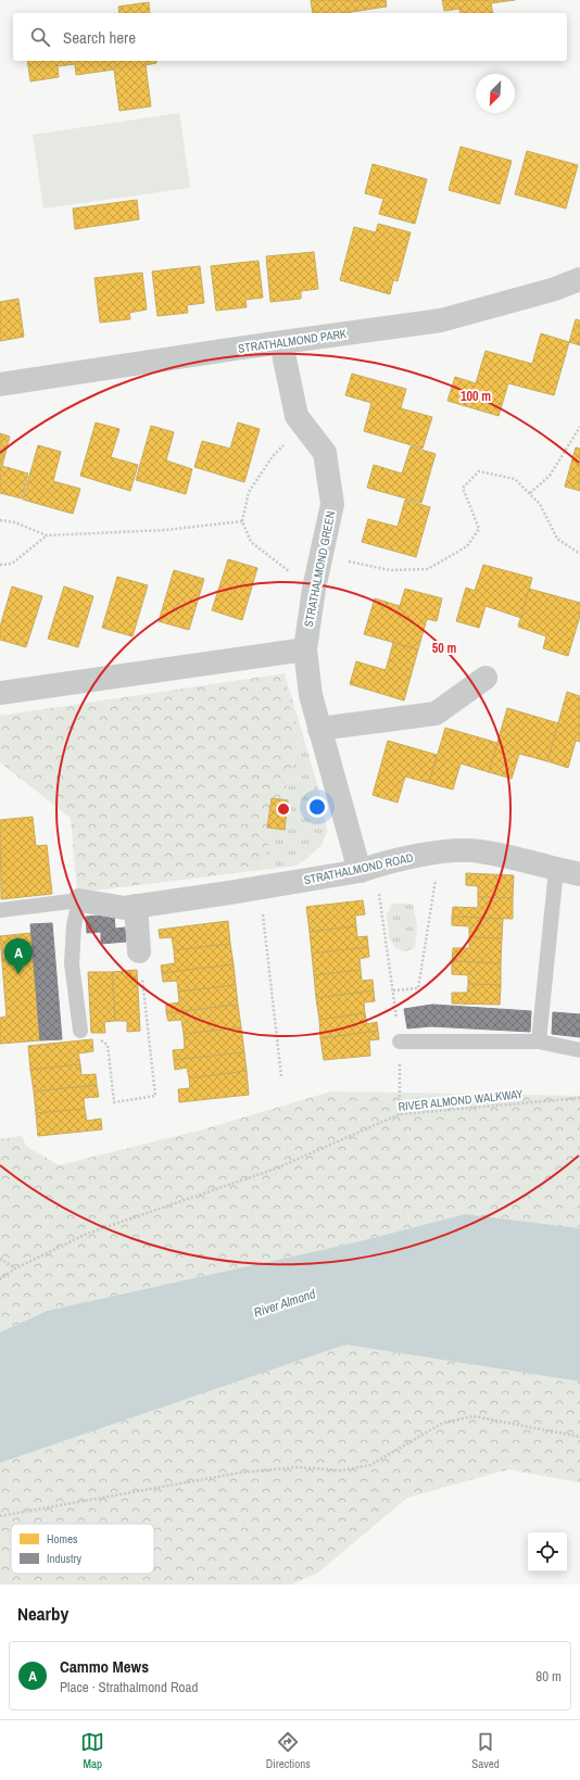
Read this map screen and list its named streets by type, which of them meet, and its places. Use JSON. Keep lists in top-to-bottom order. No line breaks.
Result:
{"streets":{"street":["STRATHALMOND PARK","STRATHALMOND GREEN","STRATHALMOND ROAD"],"path":["RIVER ALMOND WALKWAY"]},"crossings":[["STRATHALMOND PARK","STRATHALMOND GREEN"],["STRATHALMOND GREEN","STRATHALMOND ROAD"]],"water":["River Almond"],"legend":["Homes","Industry"],"north":"bottom left","page":{"search":"Search here","pins":"A","heading":"Nearby","list":[{"mark":"A","name":"Cammo Mews","note":"Place · Strathalmond Road","value":"80 m"}],"nav":["Map","Directions","Saved"]},"rings":["100 m","50 m"]}
